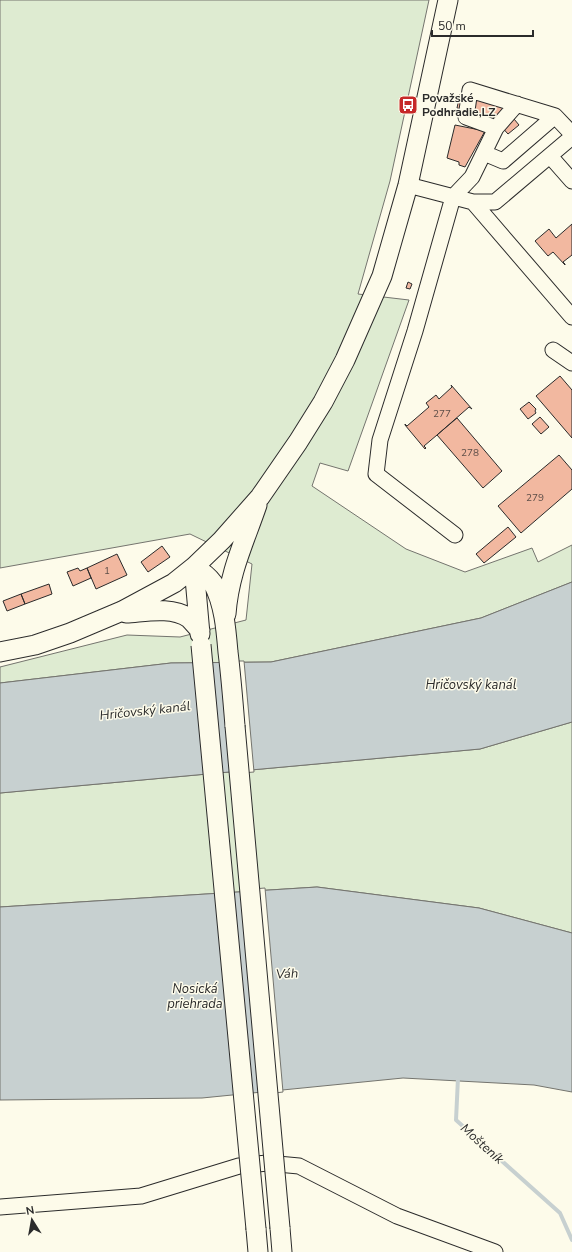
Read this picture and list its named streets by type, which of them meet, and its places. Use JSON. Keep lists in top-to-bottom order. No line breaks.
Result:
{"water":["Hričovský kanál","Váh","Nosická priehrada","Mošteník"],"places":{"bus stop":["Považské Podhradie,LZ"]},"house_numbers":["277","278","279","1"],"scale_bar":"50 m","north":"top"}
